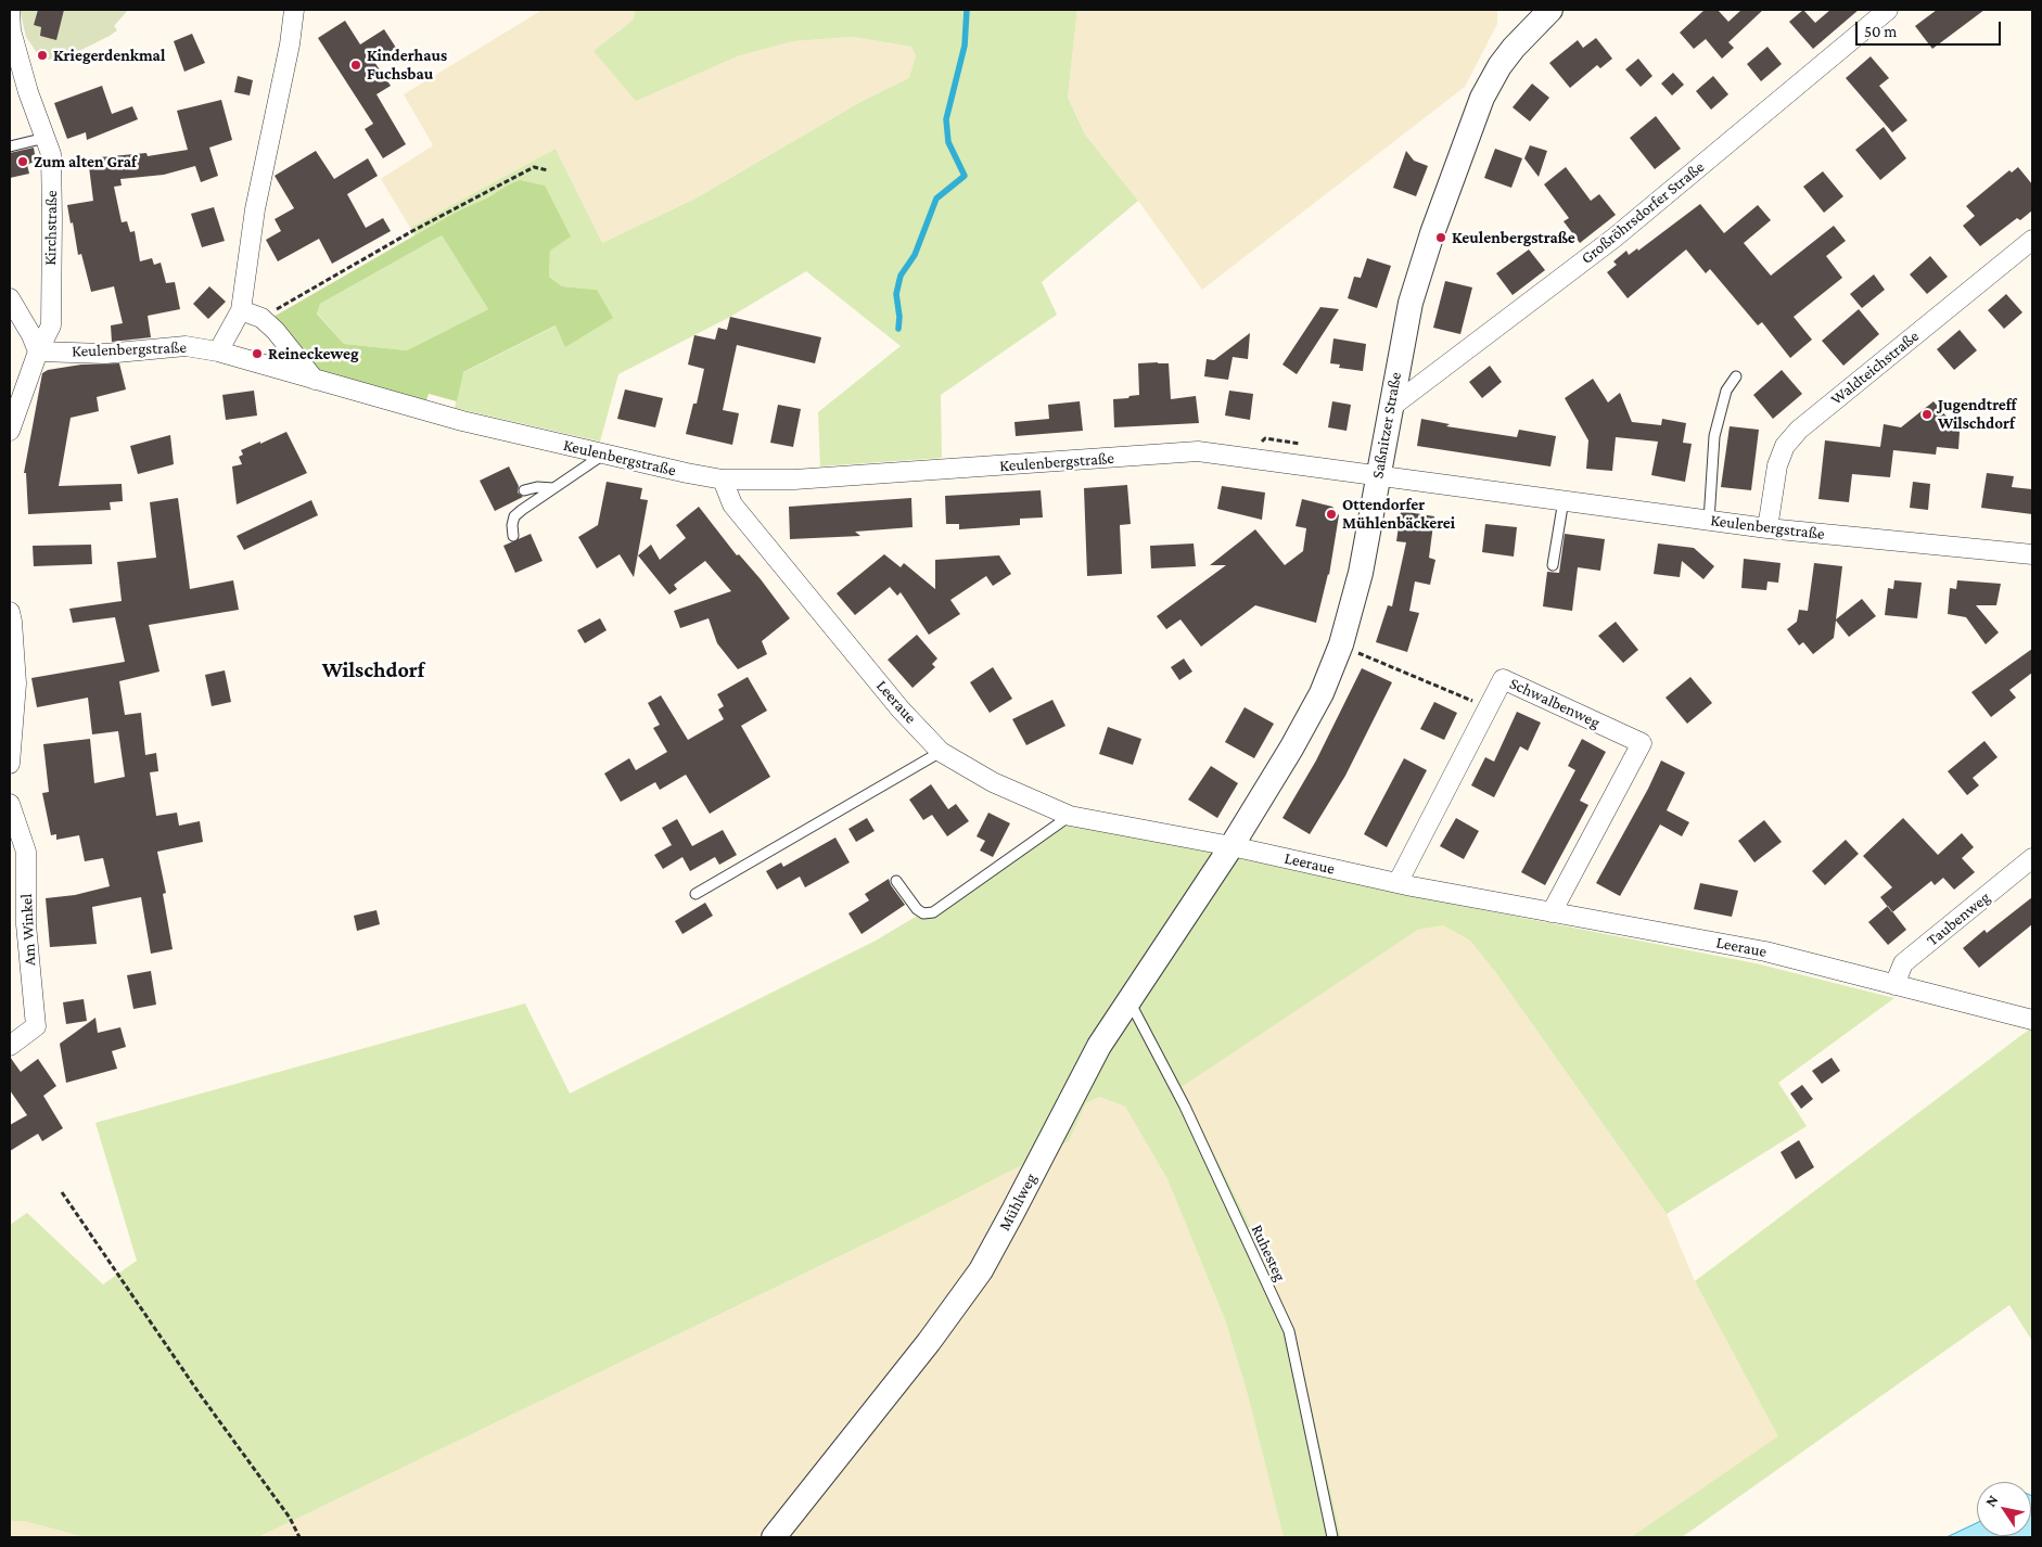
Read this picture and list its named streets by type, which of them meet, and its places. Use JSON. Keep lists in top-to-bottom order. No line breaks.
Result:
{"streets":{"street":["Großröhrsdorfer Straße","Kirchstraße","Keulenbergstraße","Waldteichstraße","Saßnitzer Straße","Leeraue","Schwalbenweg","Taubenweg","Am Winkel","Mühlweg"],"lane":["Ruhesteg"]},"crossings":[["Großröhrsdorfer Straße","Saßnitzer Straße"],["Kirchstraße","Keulenbergstraße"],["Keulenbergstraße","Waldteichstraße"],["Keulenbergstraße","Saßnitzer Straße"],["Keulenbergstraße","Leeraue"],["Saßnitzer Straße","Leeraue"],["Saßnitzer Straße","Mühlweg"],["Leeraue","Schwalbenweg"],["Leeraue","Taubenweg"],["Leeraue","Mühlweg"],["Mühlweg","Ruhesteg"]],"districts":["Wilschdorf"],"places":["Kriegerdenkmal","Kinderhaus Fuchsbau","Zum alten Graf","Keulenbergstraße","Reineckeweg","Jugendtreff Wilschdorf","Ottendorfer Mühlenbäckerei"],"scale_bar":"50 m","north":"top left"}
